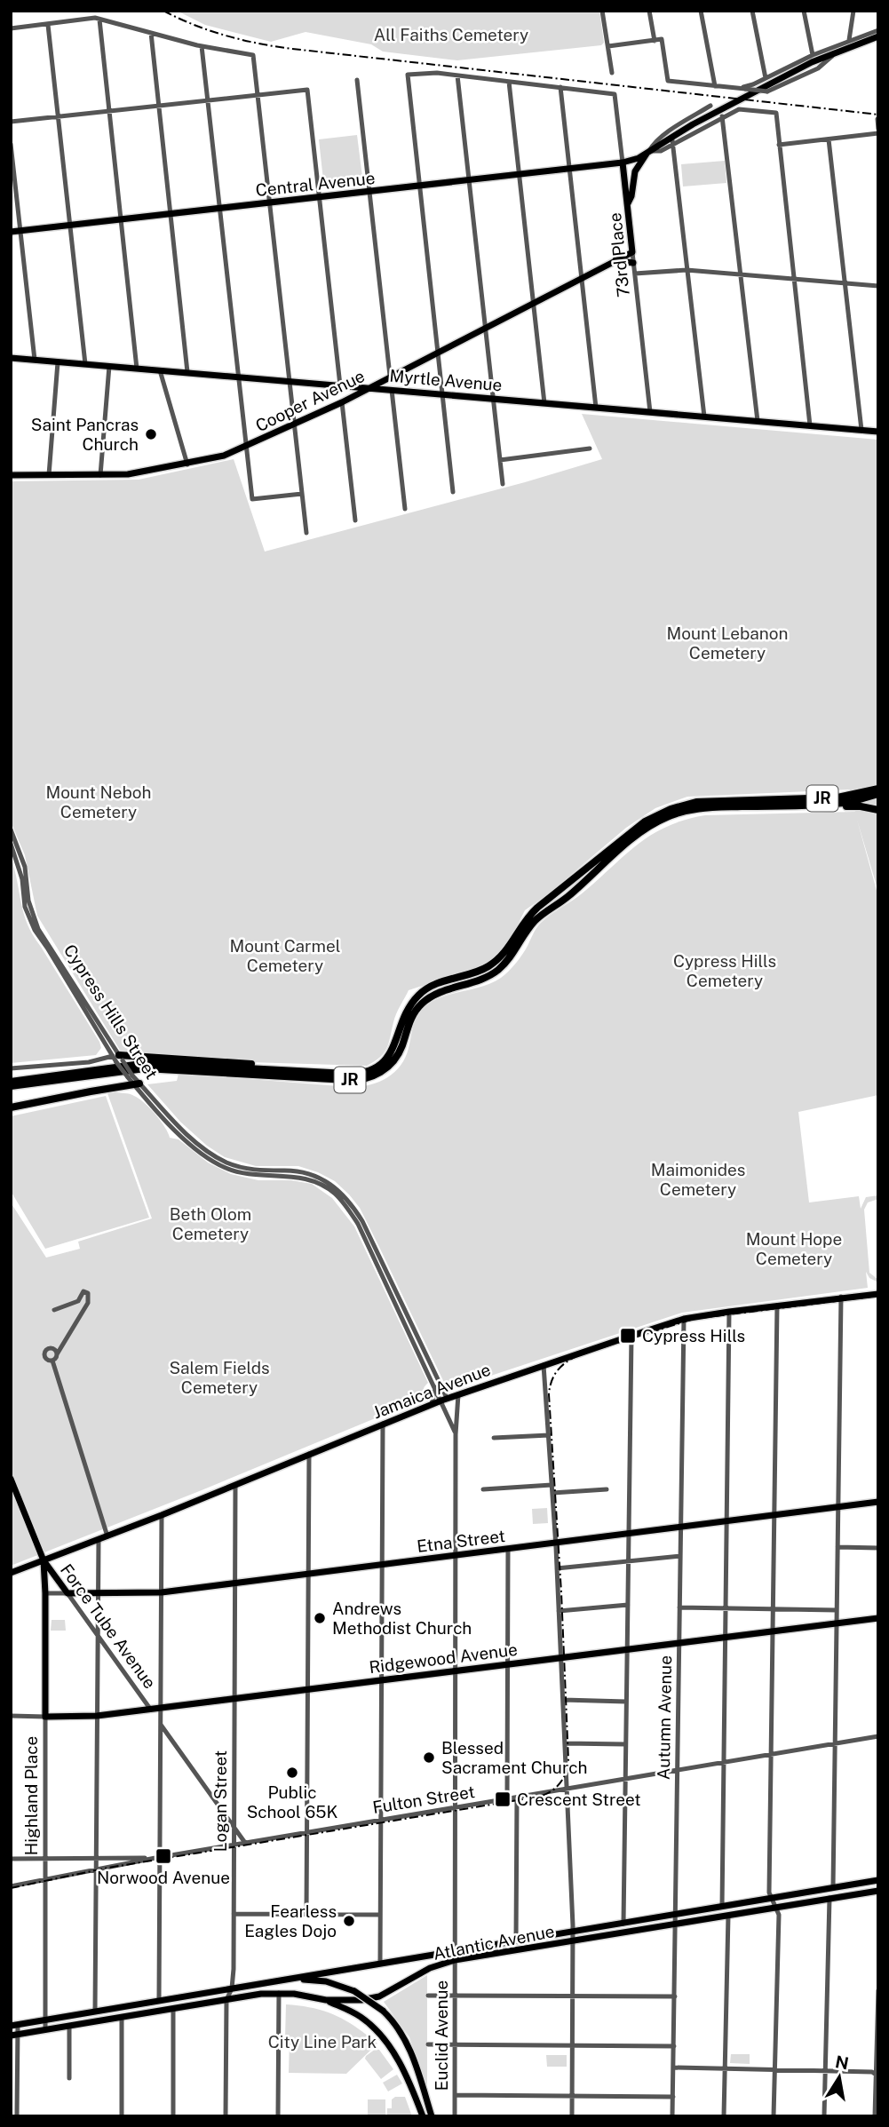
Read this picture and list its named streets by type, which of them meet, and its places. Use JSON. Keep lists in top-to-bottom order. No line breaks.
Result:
{"streets":{"highway":["JR"],"main road":["Central Avenue","73rd Place","Myrtle Avenue","Cooper Avenue","Jamaica Avenue","Etna Street","Force Tube Avenue","Ridgewood Avenue","Highland Place","Atlantic Avenue"],"street":["Cypress Hills Street","Autumn Avenue","Fulton Street","Logan Street","Euclid Avenue"]},"crossings":[["Central Avenue","73rd Place"],["73rd Place","Myrtle Avenue"],["73rd Place","Cooper Avenue"],["Myrtle Avenue","Cooper Avenue"],["Cypress Hills Street","Jamaica Avenue"],["Cypress Hills Street","Euclid Avenue"],["Jamaica Avenue","Force Tube Avenue"],["Jamaica Avenue","Autumn Avenue"],["Jamaica Avenue","Highland Place"],["Jamaica Avenue","Logan Street"],["Jamaica Avenue","Euclid Avenue"],["Etna Street","Force Tube Avenue"],["Etna Street","Autumn Avenue"],["Etna Street","Highland Place"],["Etna Street","Logan Street"],["Etna Street","Euclid Avenue"],["Force Tube Avenue","Ridgewood Avenue"],["Force Tube Avenue","Highland Place"],["Ridgewood Avenue","Autumn Avenue"],["Ridgewood Avenue","Highland Place"],["Ridgewood Avenue","Logan Street"],["Ridgewood Avenue","Euclid Avenue"],["Autumn Avenue","Fulton Street"],["Autumn Avenue","Atlantic Avenue"],["Highland Place","Fulton Street"],["Highland Place","Atlantic Avenue"],["Fulton Street","Logan Street"],["Fulton Street","Euclid Avenue"],["Logan Street","Atlantic Avenue"],["Atlantic Avenue","Euclid Avenue"]],"parks":["All Faiths Cemetery","Mount Lebanon Cemetery","Mount Neboh Cemetery","Mount Carmel Cemetery","Cypress Hills Cemetery","Maimonides Cemetery","Beth Olom Cemetery","Mount Hope Cemetery","Salem Fields Cemetery","City Line Park"],"places":{"other":["Saint Pancras Church","Andrews Methodist Church","Blessed Sacrament Church","Public School 65K","Fearless Eagles Dojo"],"transit":["Cypress Hills","Crescent Street","Norwood Avenue"]},"north":"top"}
